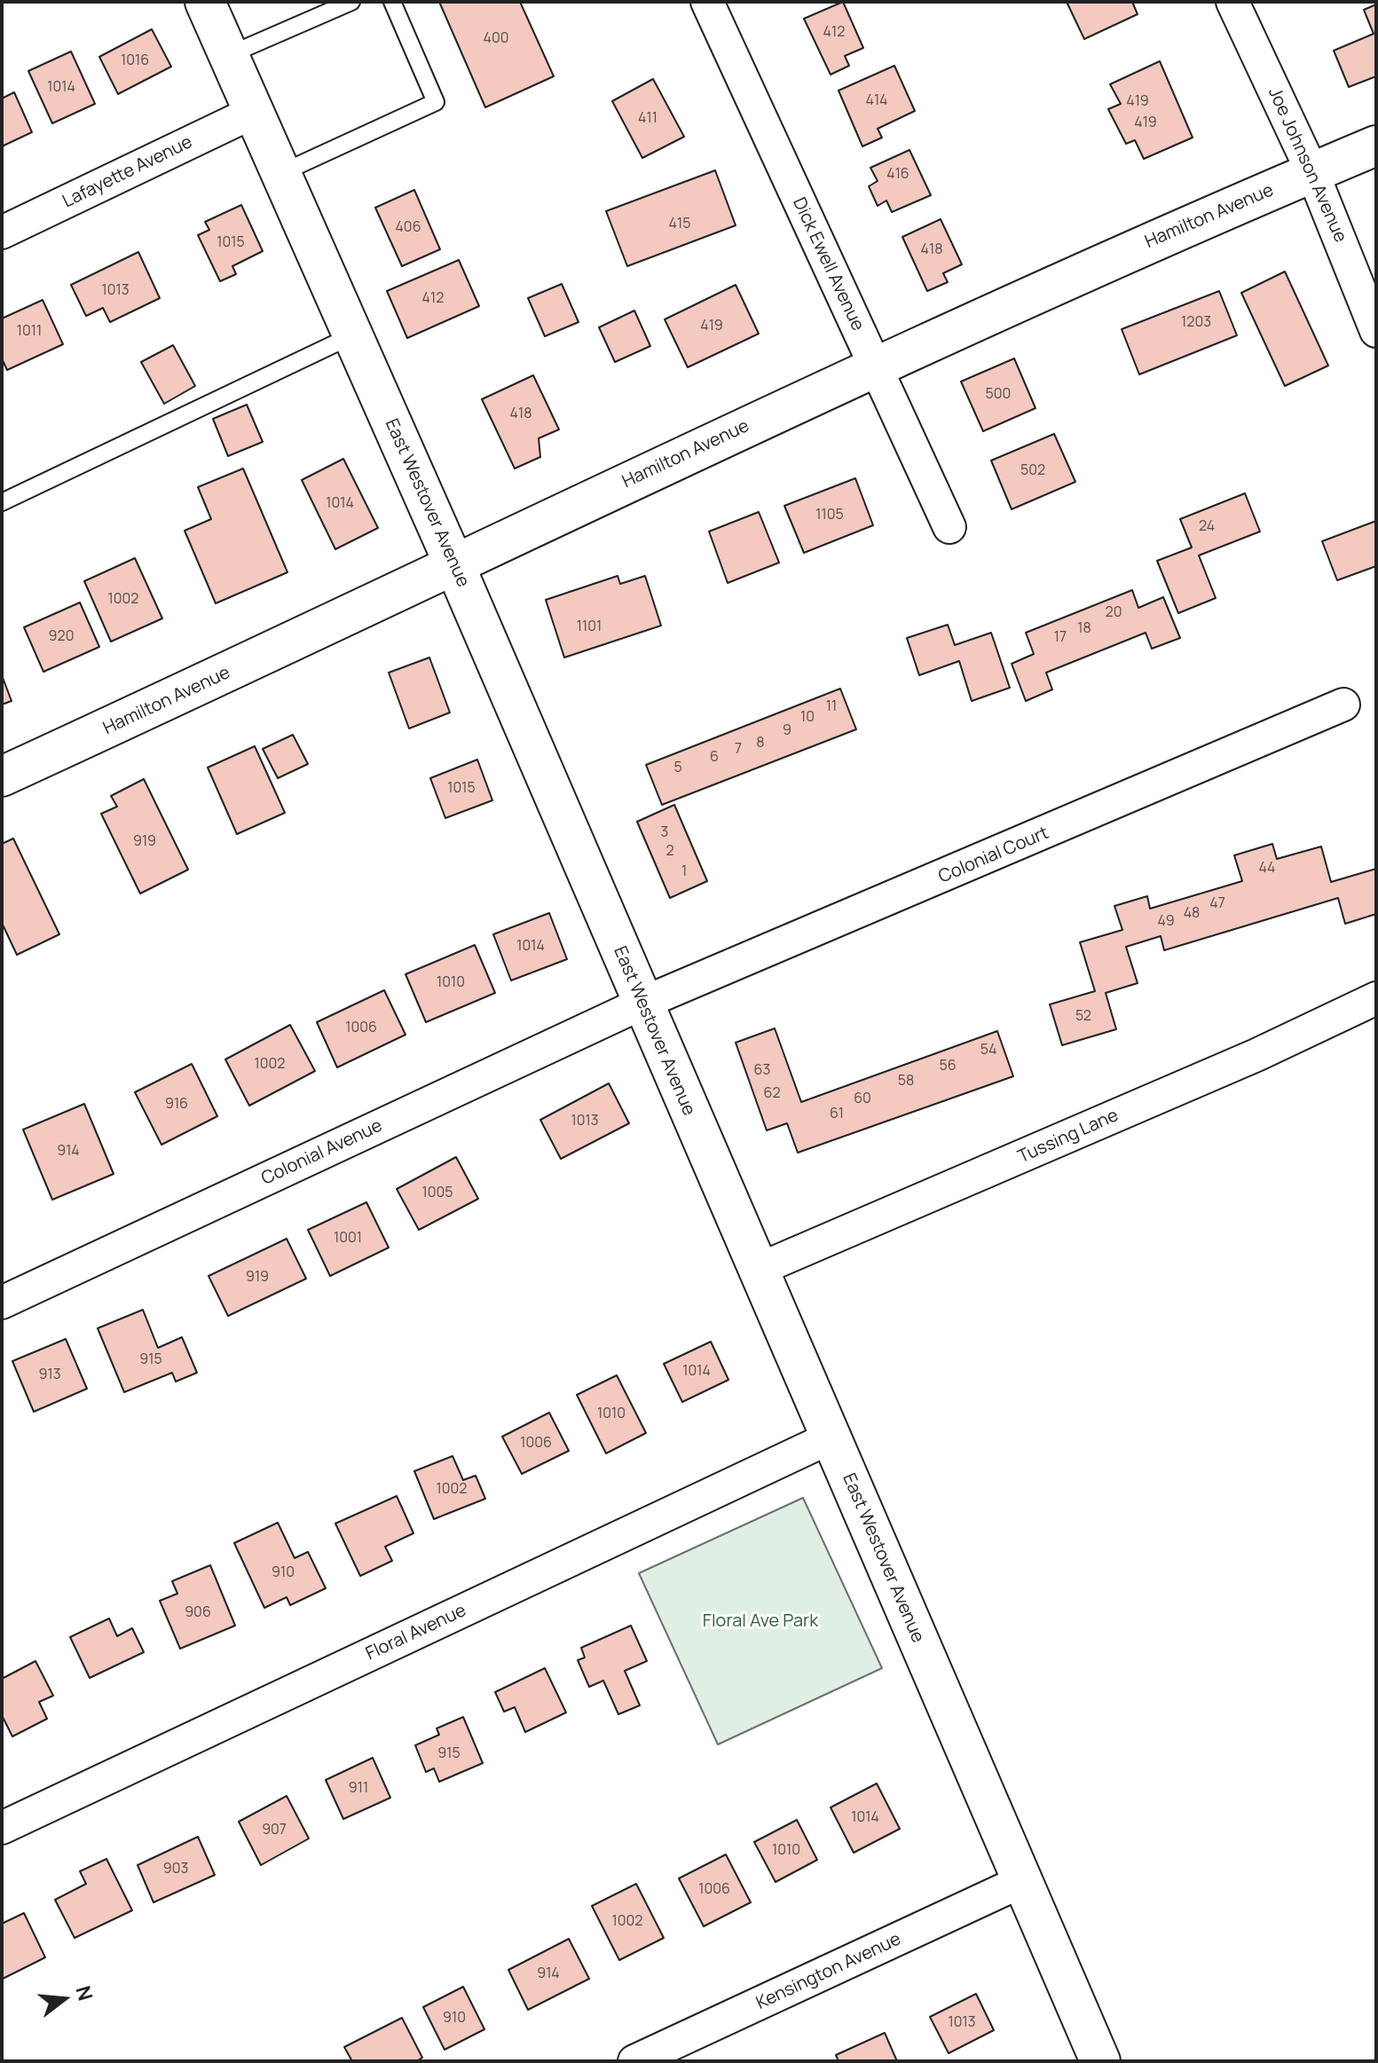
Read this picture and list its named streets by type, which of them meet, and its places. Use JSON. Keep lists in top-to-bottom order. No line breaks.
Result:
{"streets":{"main road":["Hamilton Avenue","East Westover Avenue"],"street":["Joe Johnson Avenue","Lafayette Avenue","Dick Ewell Avenue","Colonial Court","Tussing Lane","Colonial Avenue","Floral Avenue","Kensington Avenue"]},"crossings":[["Joe Johnson Avenue","Hamilton Avenue"],["Lafayette Avenue","East Westover Avenue"],["Hamilton Avenue","Dick Ewell Avenue"],["Hamilton Avenue","East Westover Avenue"],["East Westover Avenue","Colonial Court"],["East Westover Avenue","Tussing Lane"],["East Westover Avenue","Colonial Avenue"],["East Westover Avenue","Floral Avenue"],["East Westover Avenue","Kensington Avenue"],["Colonial Court","Colonial Avenue"]],"parks":["Floral Ave Park"],"house_numbers":["412","400","1016","1014","414","419","411","419","416","415","406","1015","418","1013","412","1203","419","1011","500","418","502","1014","1105","24","1002","20","1101","18","920","17","11","10","9","8","7","6","5","1015","3","919","2","44","1","47","48","49","1014","1010","52","1006","54","1002","56","63","58","62","60","916","61","1013","914","1005","1001","919","915","1014","913","1010","1006","1002","910","906","915","911","1014","907","1010","903","1006","1002","914","910","1013"],"north":"right"}
